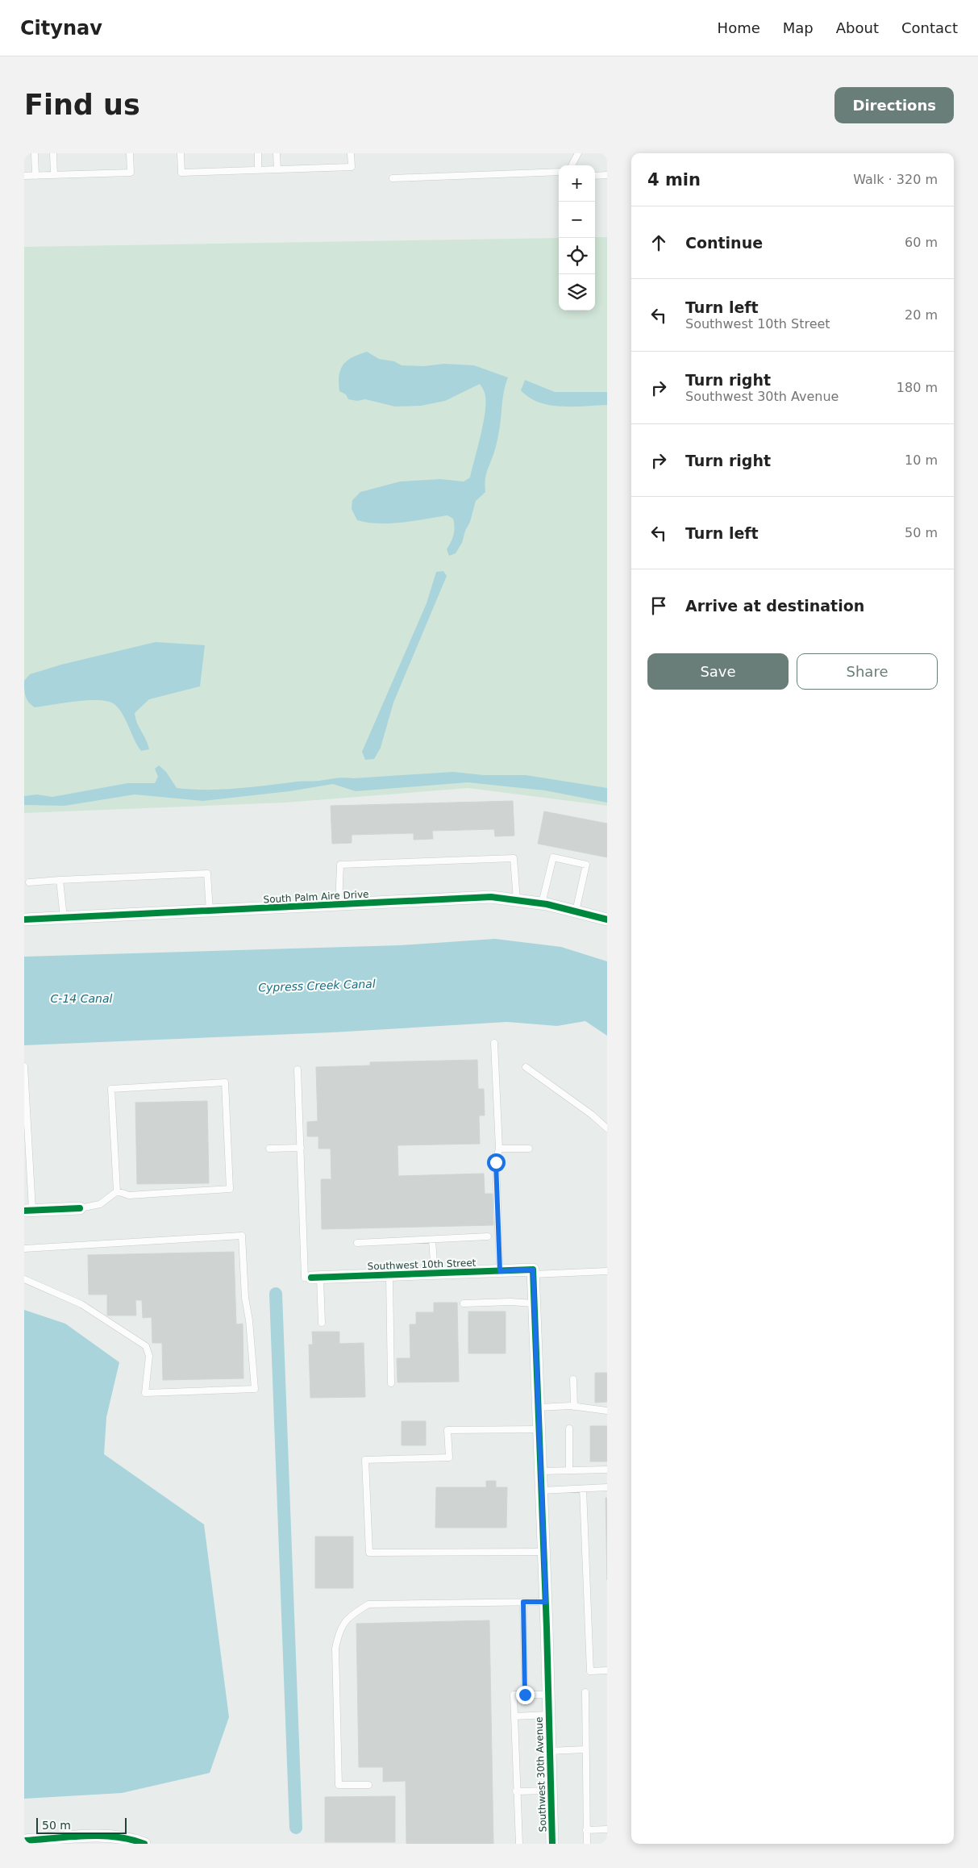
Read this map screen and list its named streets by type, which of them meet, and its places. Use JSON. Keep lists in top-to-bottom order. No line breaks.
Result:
{"streets":{"street":["South Palm Aire Drive","Southwest 10th Street","Southwest 30th Avenue"]},"crossings":[["Southwest 10th Street","Southwest 30th Avenue"]],"water":["Cypress Creek Canal","C-14 Canal"],"scale_bar":"50 m","page":{"header":"Citynav","nav":["Home","Map","About","Contact"],"buttons":["Directions",["Save","Share"]],"title":"Find us","heading":["4 min","Walk · 320 m"],"map_buttons":["+","−"],"list":[["Continue","60 m"],["Turn left","Southwest 10th Street","20 m"],["Turn right","Southwest 30th Avenue","180 m"],["Turn right","10 m"],["Turn left","50 m"],"Arrive at destination"],"scale":"50 m"}}
